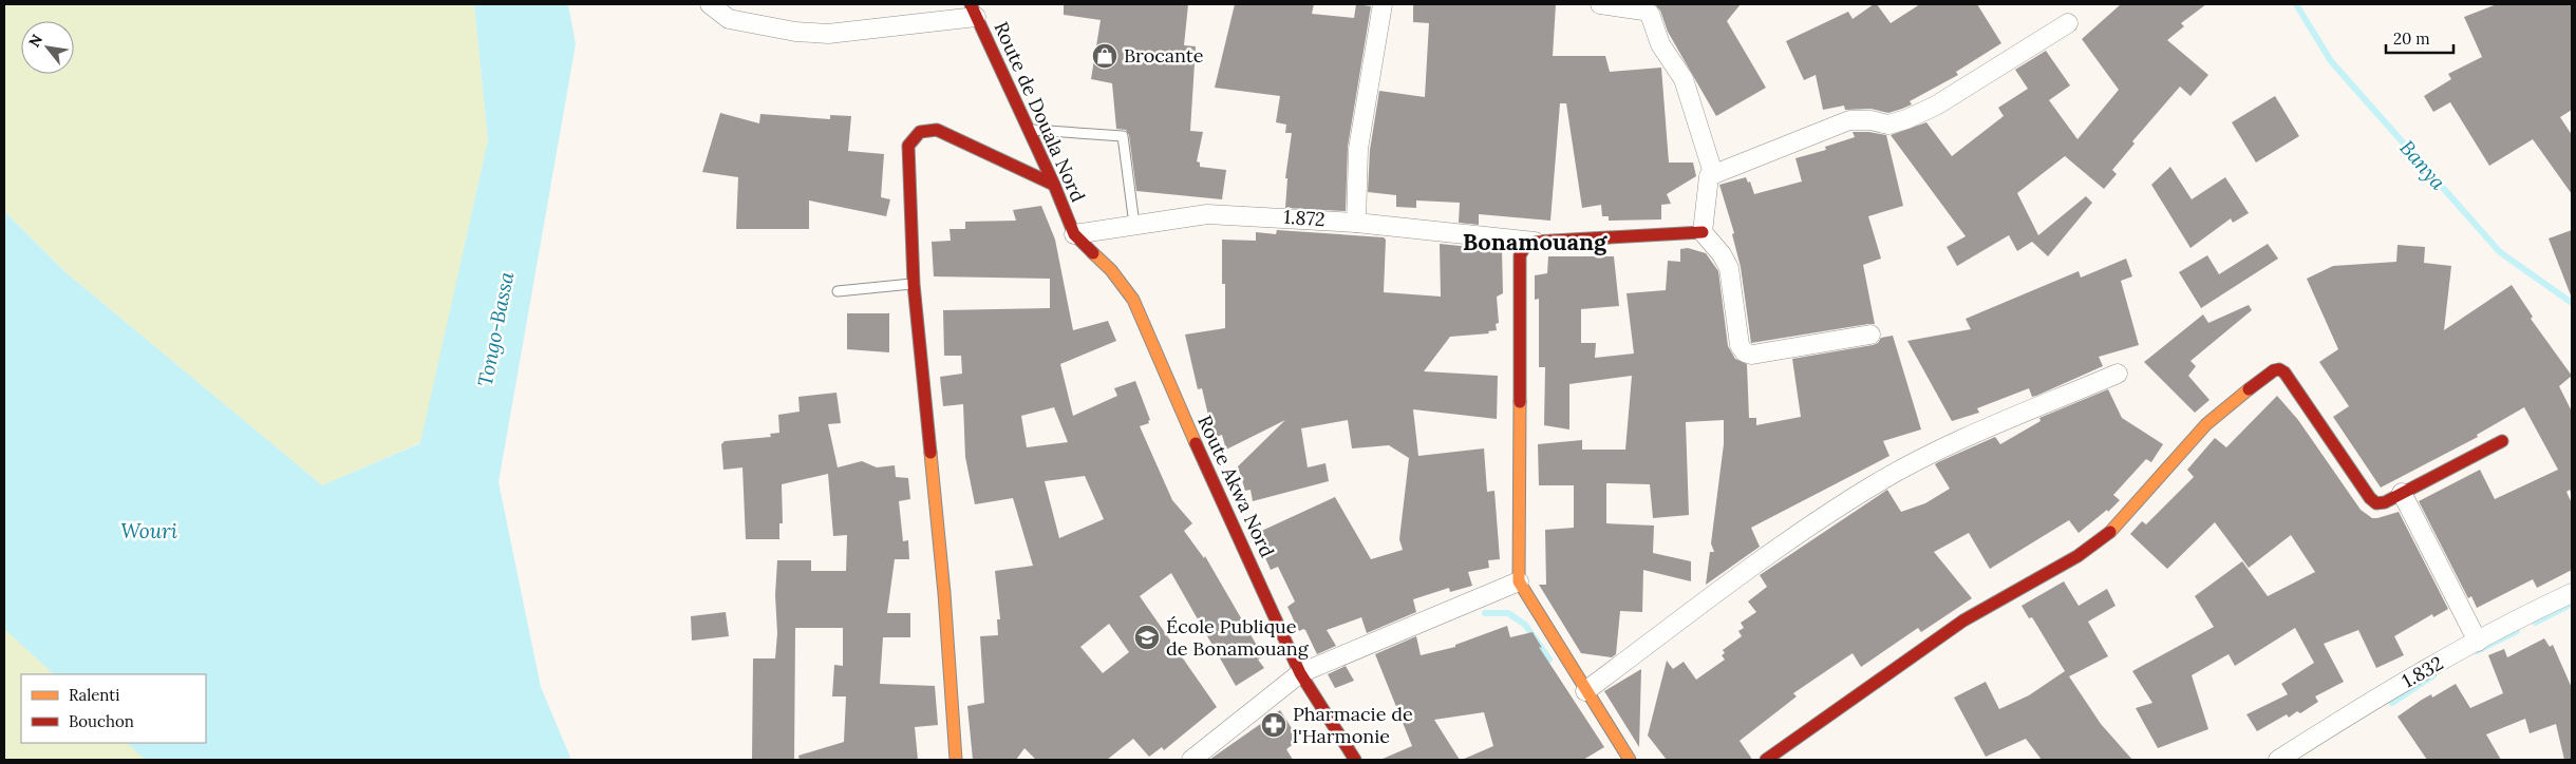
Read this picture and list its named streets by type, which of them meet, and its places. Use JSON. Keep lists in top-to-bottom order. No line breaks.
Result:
{"streets":{"street":["Route de Douala Nord","1.872","Route Akwa Nord","1.832"]},"crossings":[["Route de Douala Nord","1.872"],["Route de Douala Nord","Route Akwa Nord"],["1.872","Route Akwa Nord"]],"districts":["Bonamouang"],"water":["Banya","Tongo-Bassa","Wouri"],"places":{"shop":["Brocante"],"school or university":["École Publique de Bonamouang"],"pharmacy":["Pharmacie de l'Harmonie"]},"legend":["Ralenti","Bouchon"],"scale_bar":"20 m","north":"top left"}
